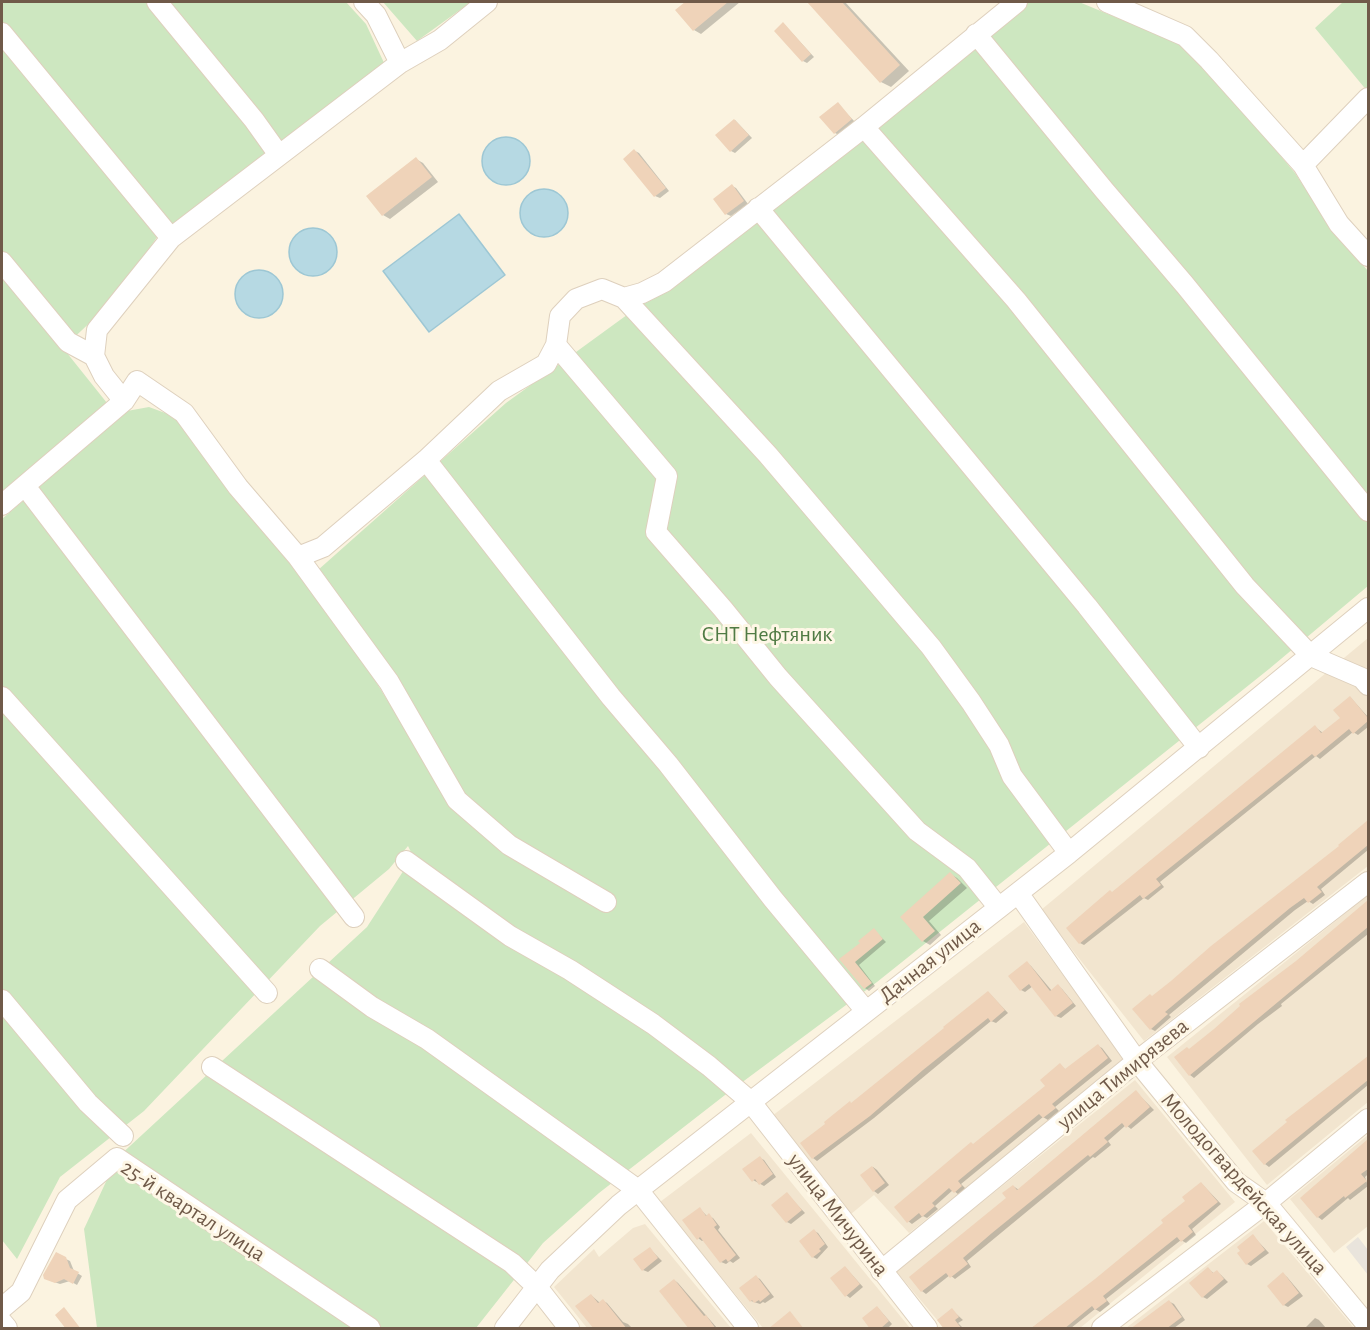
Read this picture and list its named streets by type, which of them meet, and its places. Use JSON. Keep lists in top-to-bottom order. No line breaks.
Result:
{"streets":{"street":["Дачная улица","улица Тимирязева","Молодогвардейская улица","25-й квартал улица","улица Мичурина"]},"crossings":[["Дачная улица","Молодогвардейская улица"],["Дачная улица","улица Мичурина"],["улица Тимирязева","Молодогвардейская улица"],["улица Тимирязева","улица Мичурина"]],"parks":["СНТ Нефтяник"]}
